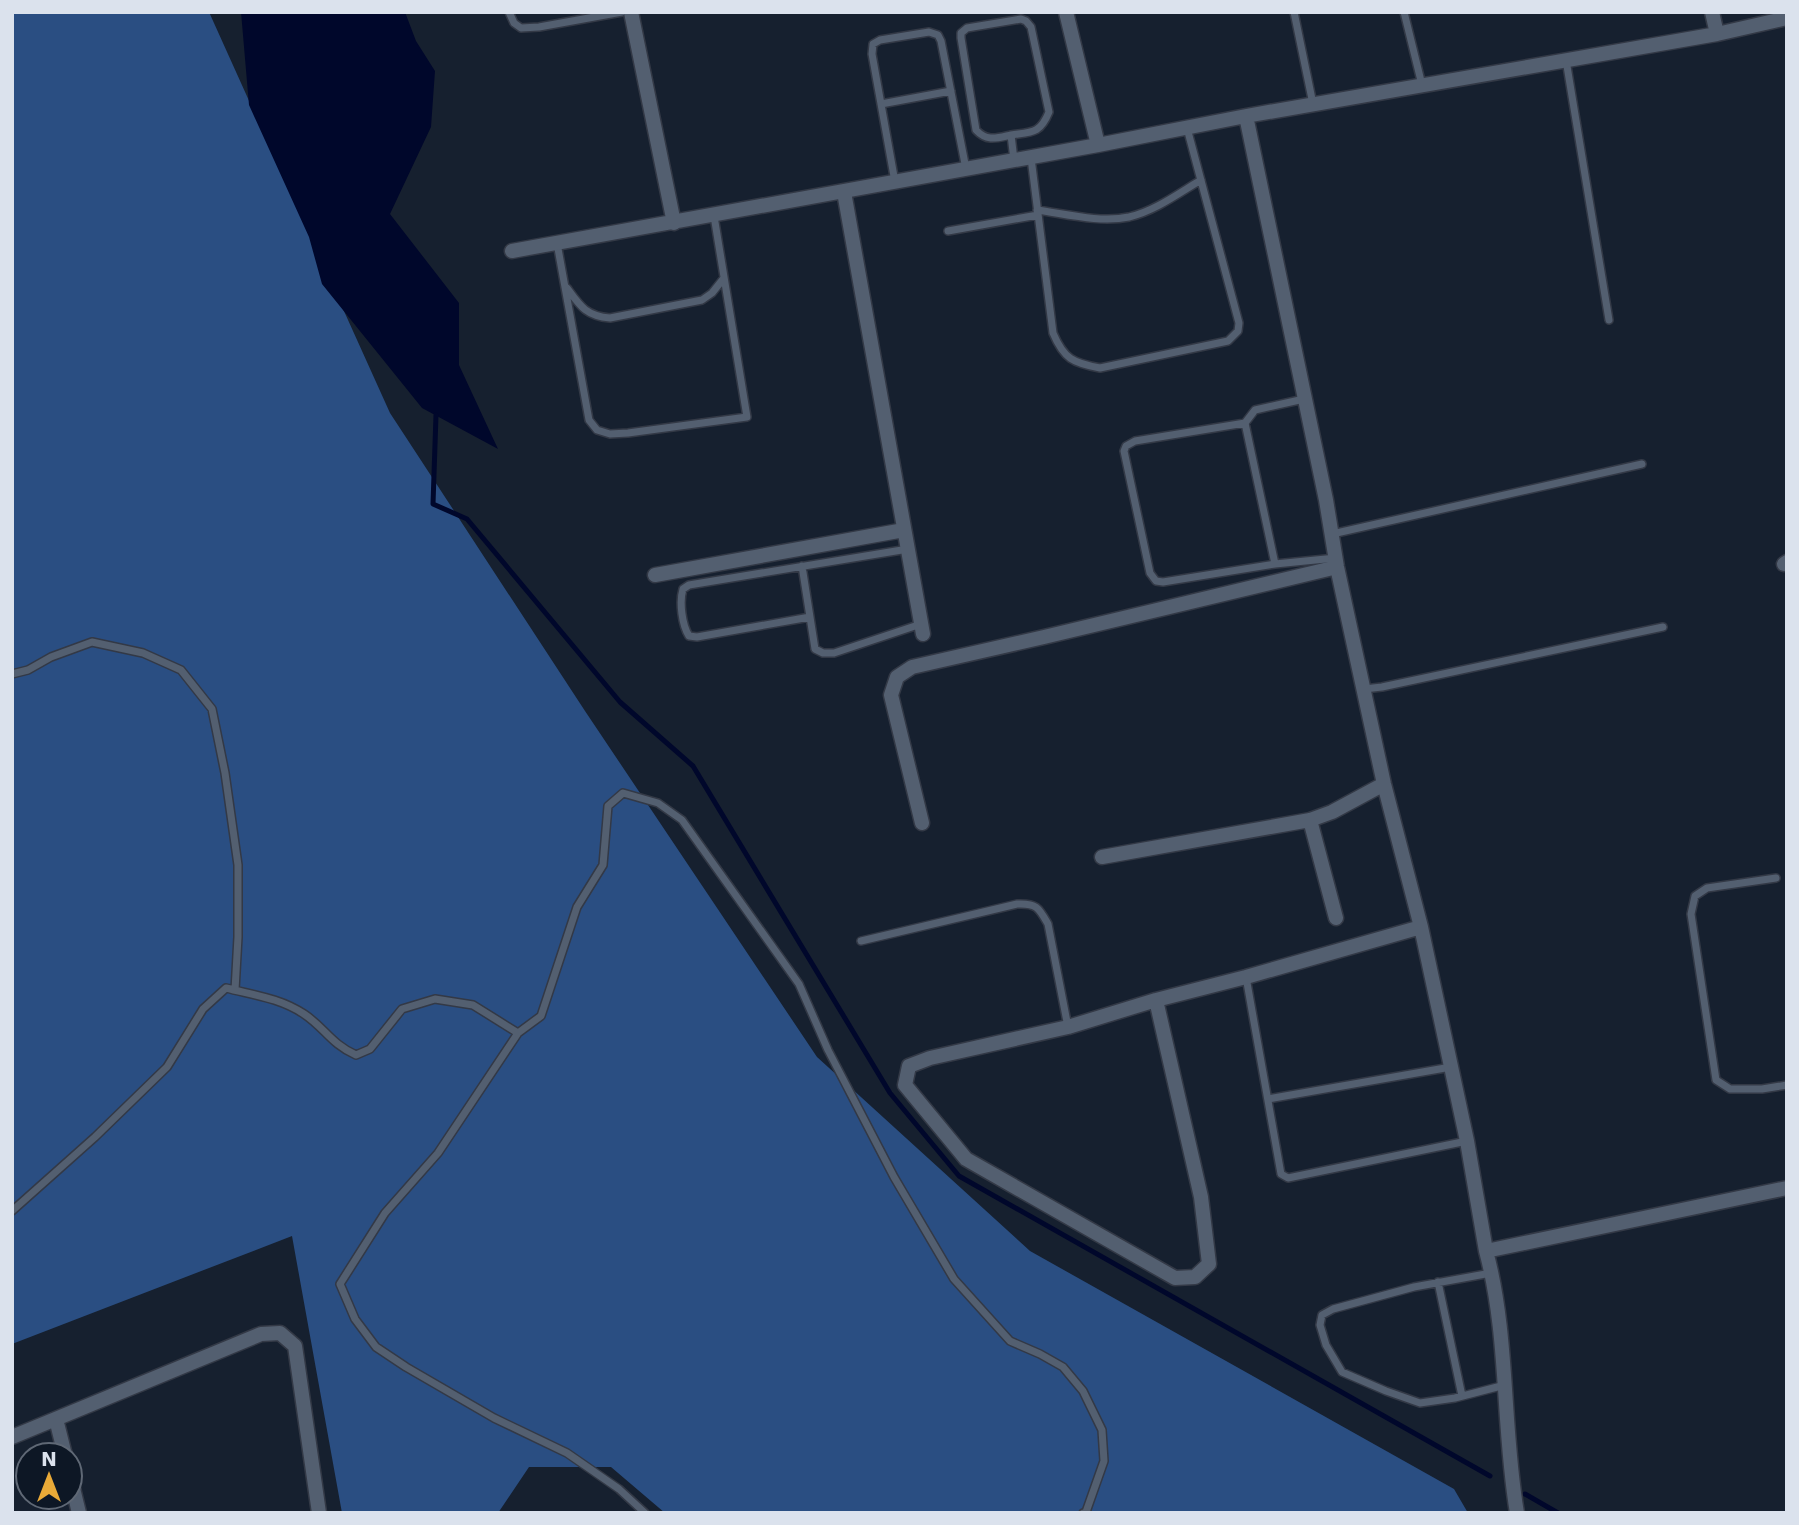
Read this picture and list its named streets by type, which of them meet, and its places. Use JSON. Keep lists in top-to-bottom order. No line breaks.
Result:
{"north":"top"}
